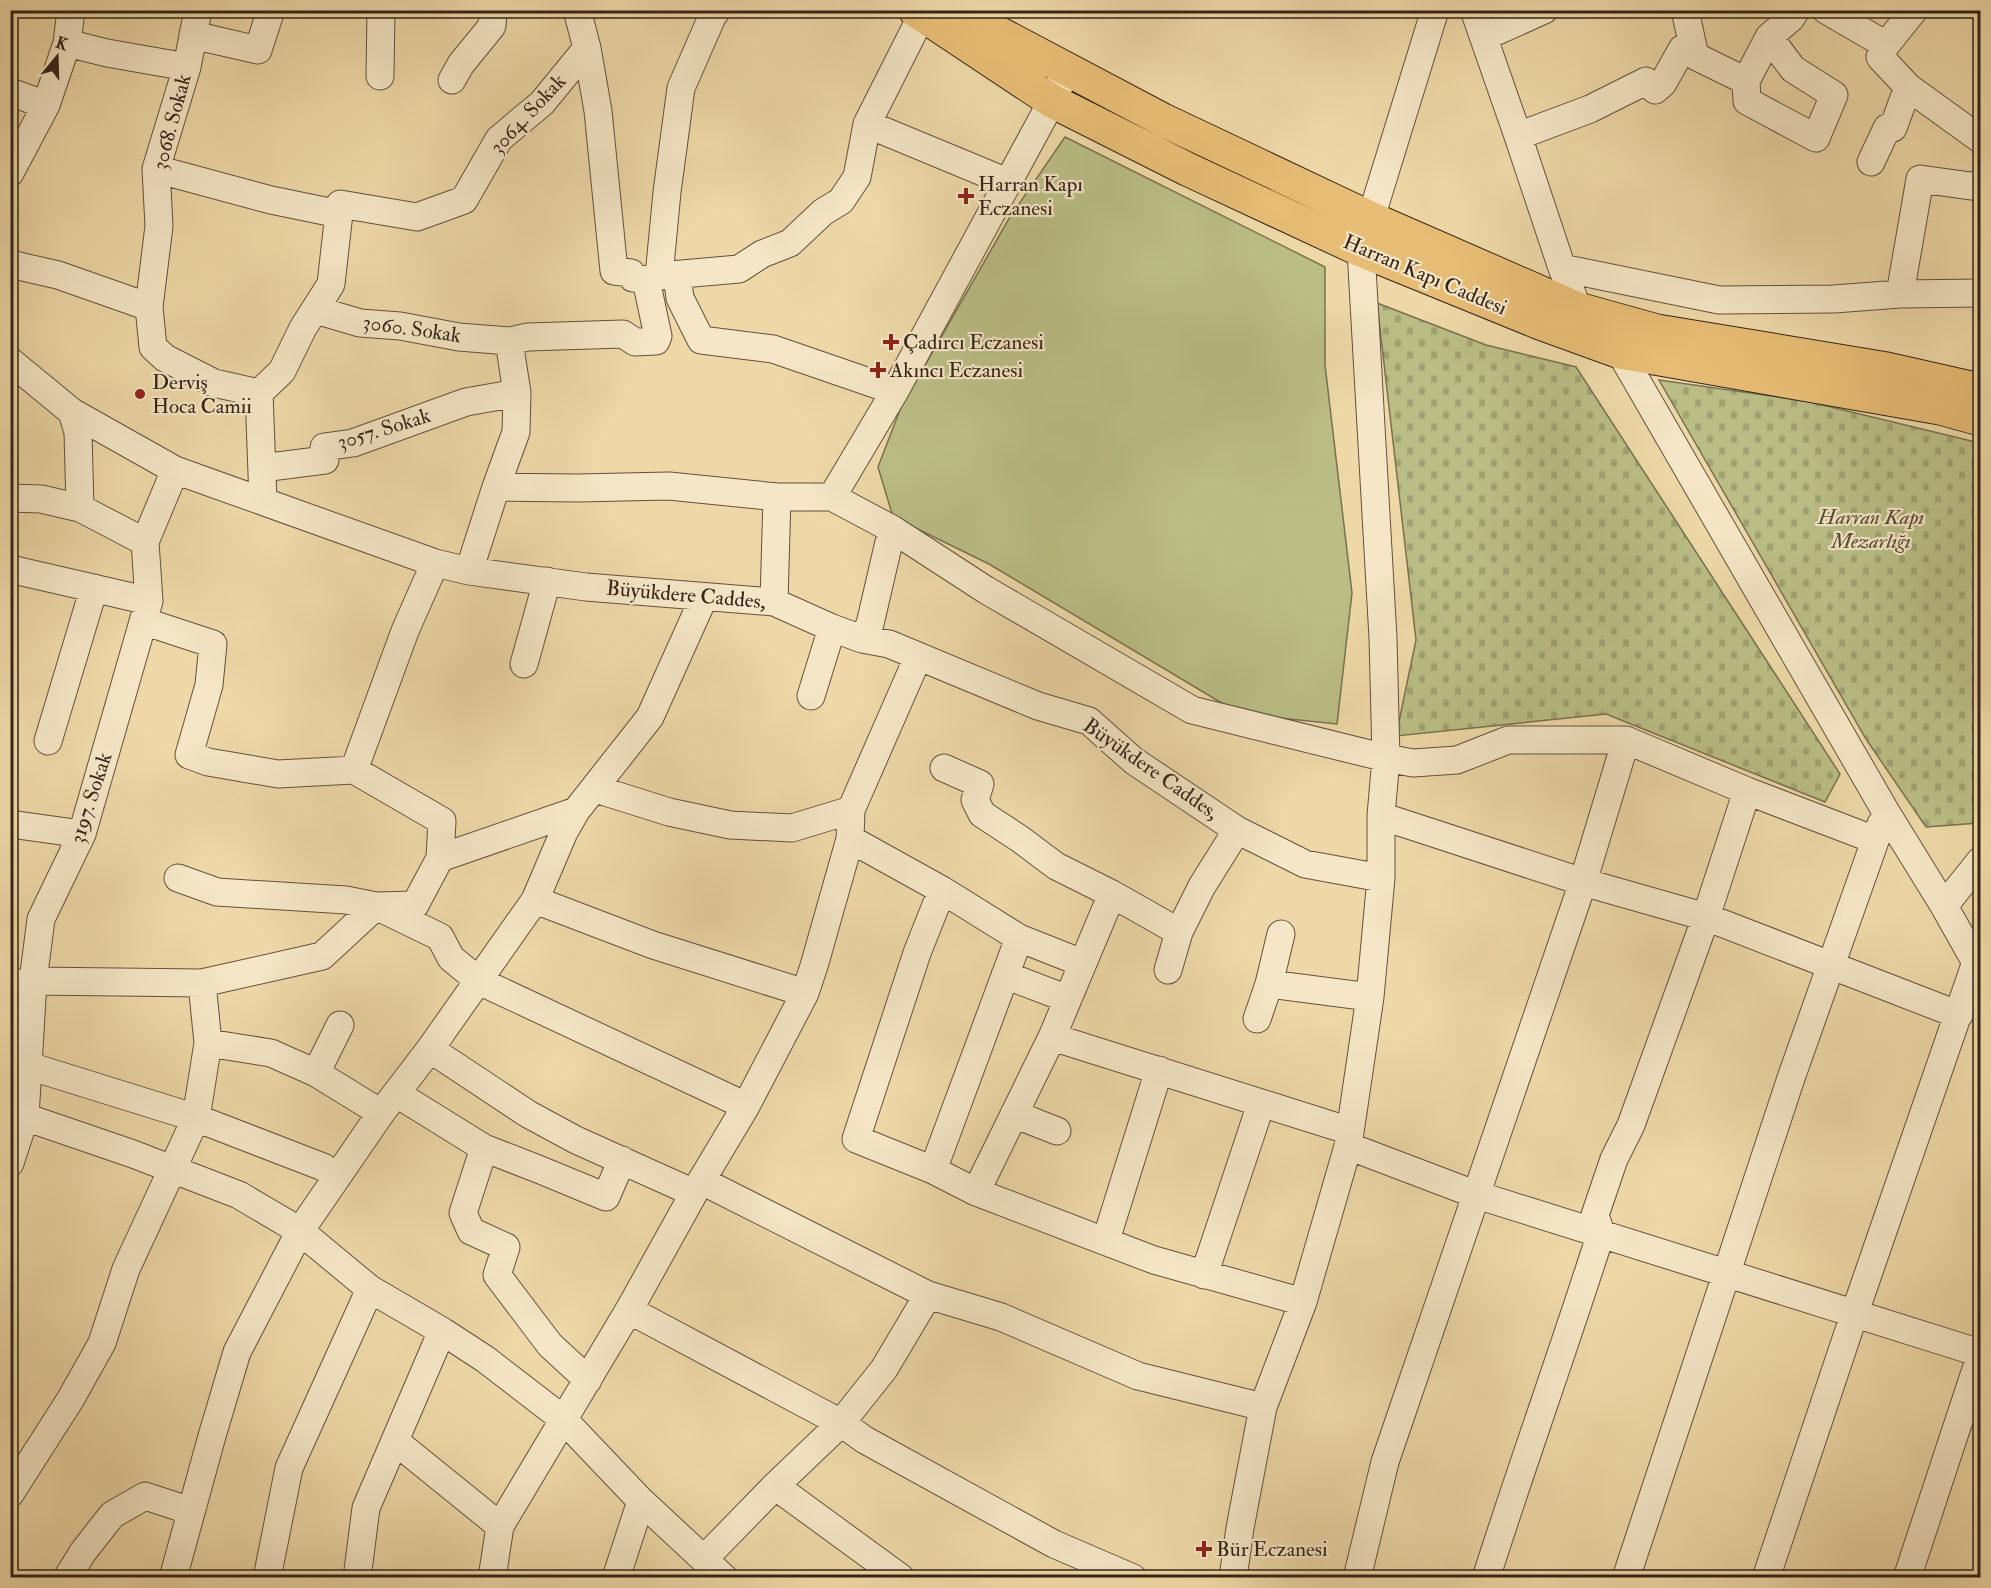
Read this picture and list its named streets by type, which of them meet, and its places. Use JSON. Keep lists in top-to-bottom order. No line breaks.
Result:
{"streets":{"main road":["Harran Kapı Caddesi"],"street":["3064. Sokak","3068. Sokak","3060. Sokak","3057. Sokak","Büyükdere Caddes,","3197. Sokak"]},"crossings":[["3064. Sokak","3068. Sokak"],["Büyükdere Caddes,","3197. Sokak"]],"parks":["Harran Kapı Mezarlığı"],"places":{"health":["Harran Kapı Eczanesi","Çadırcı Eczanesi","Akıncı Eczanesi","Bür Eczanesi"],"other":["Derviş Hoca Camii"]},"north":"top"}
